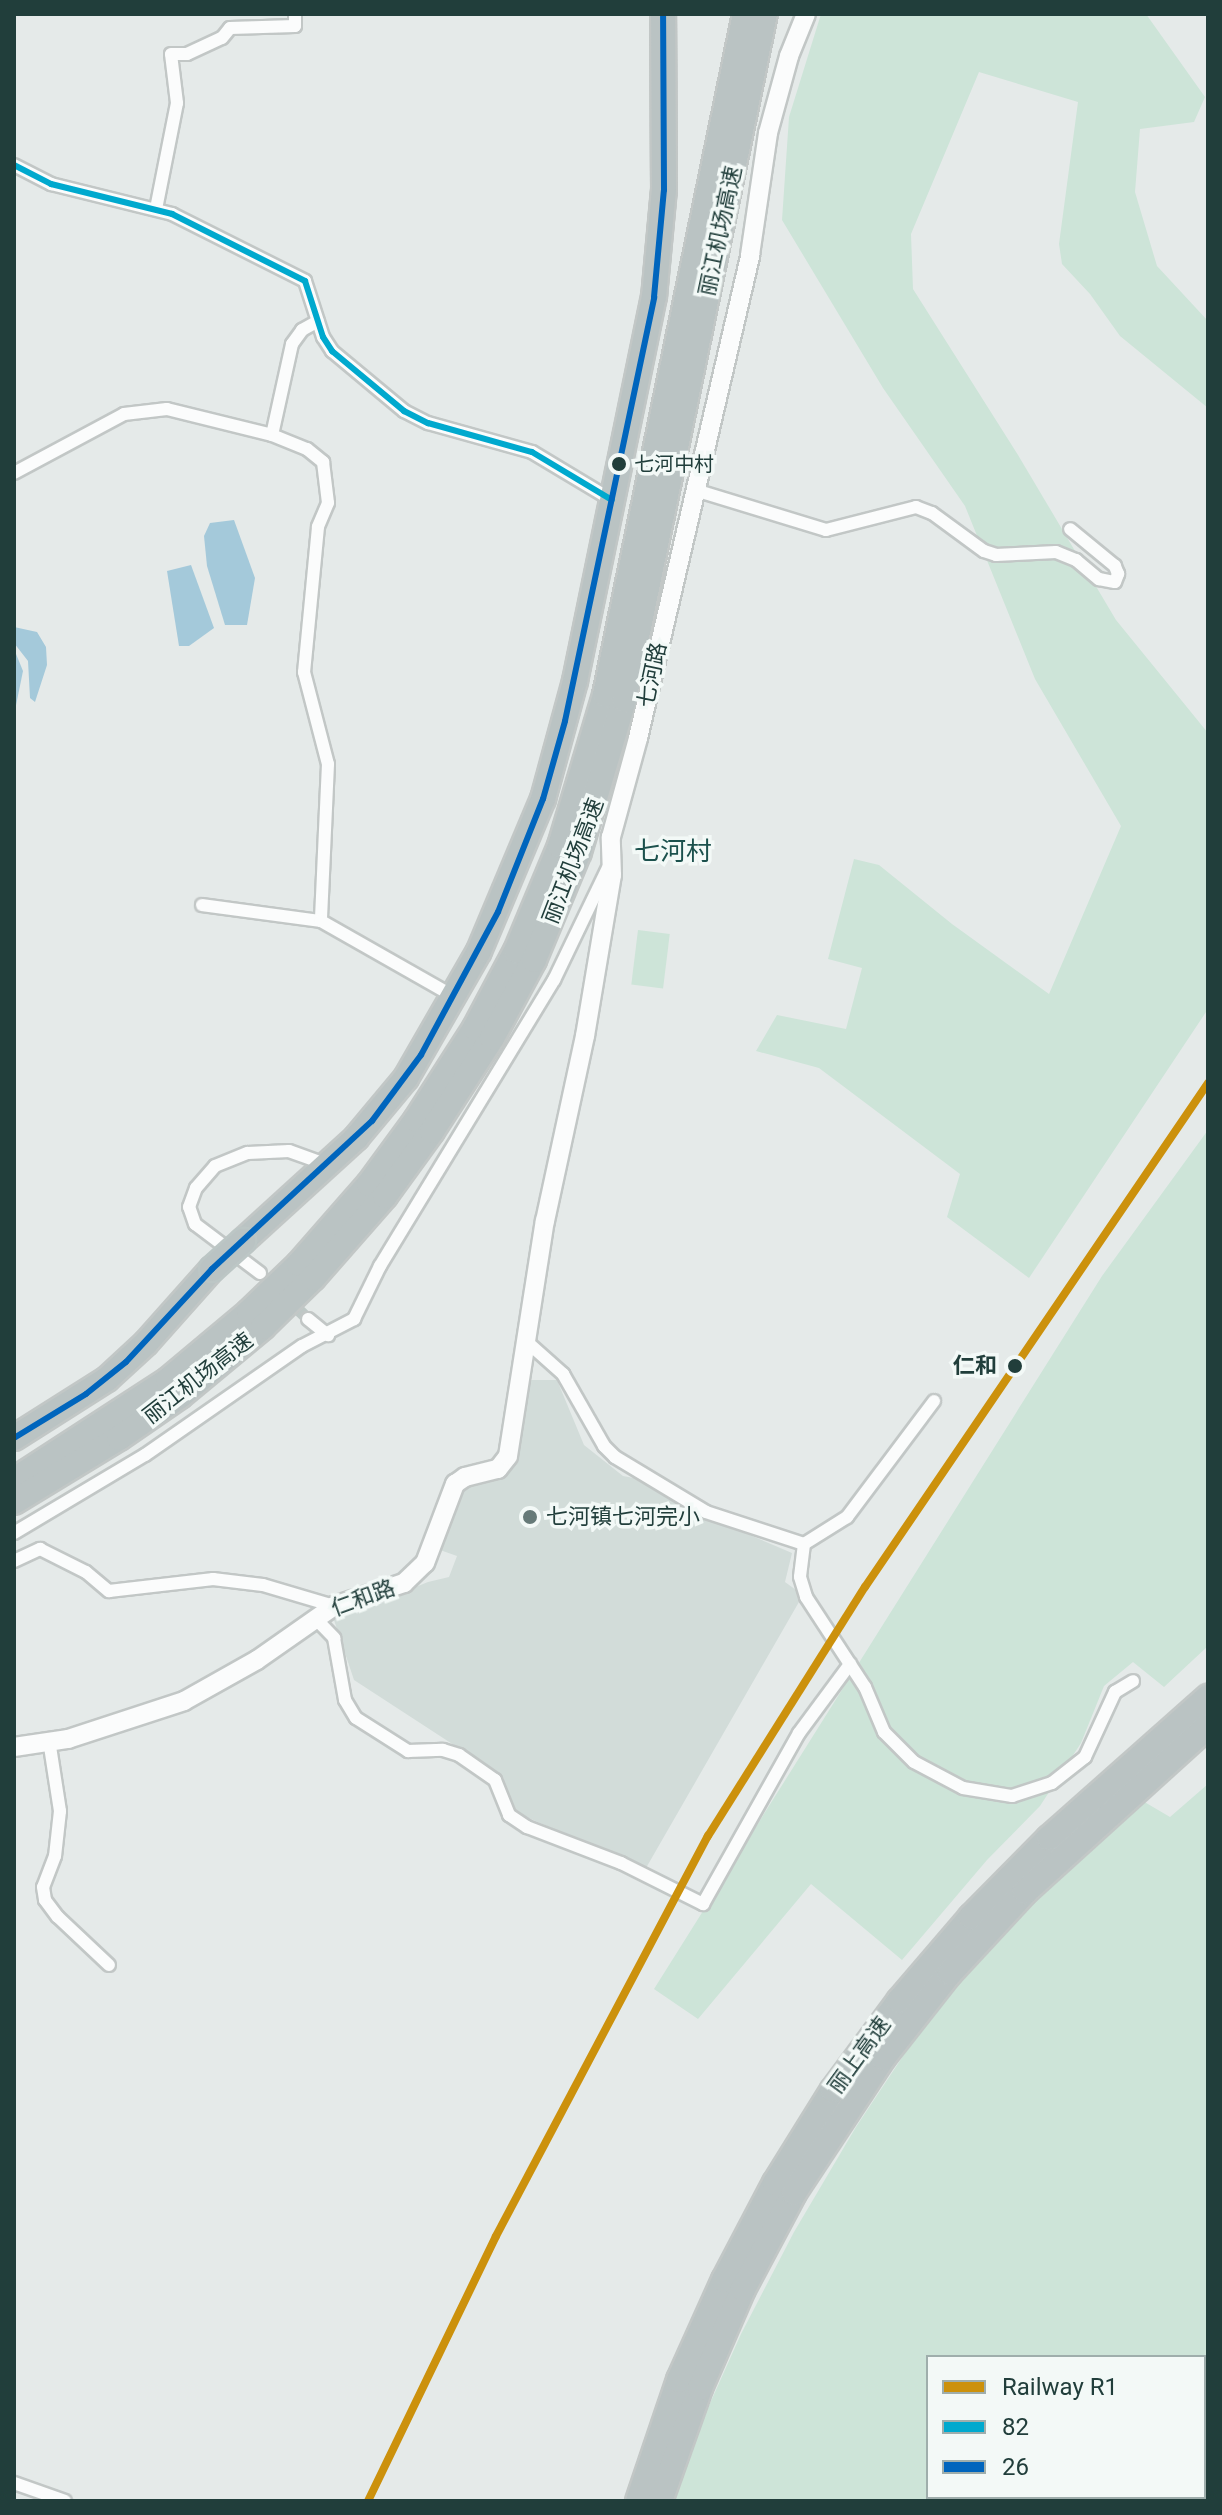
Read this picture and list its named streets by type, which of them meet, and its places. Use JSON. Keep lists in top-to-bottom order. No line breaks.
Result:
{"streets":{"highway":["丽江机场高速","丽上高速"],"street":["七河路","仁和路"]},"crossings":[["七河路","仁和路"]],"districts":["七河村"],"places":["七河中村","仁和","七河镇七河完小"],"lines":["transit line 26","transit line 82","rail line R1"],"legend":["Railway R1","82","26"]}
